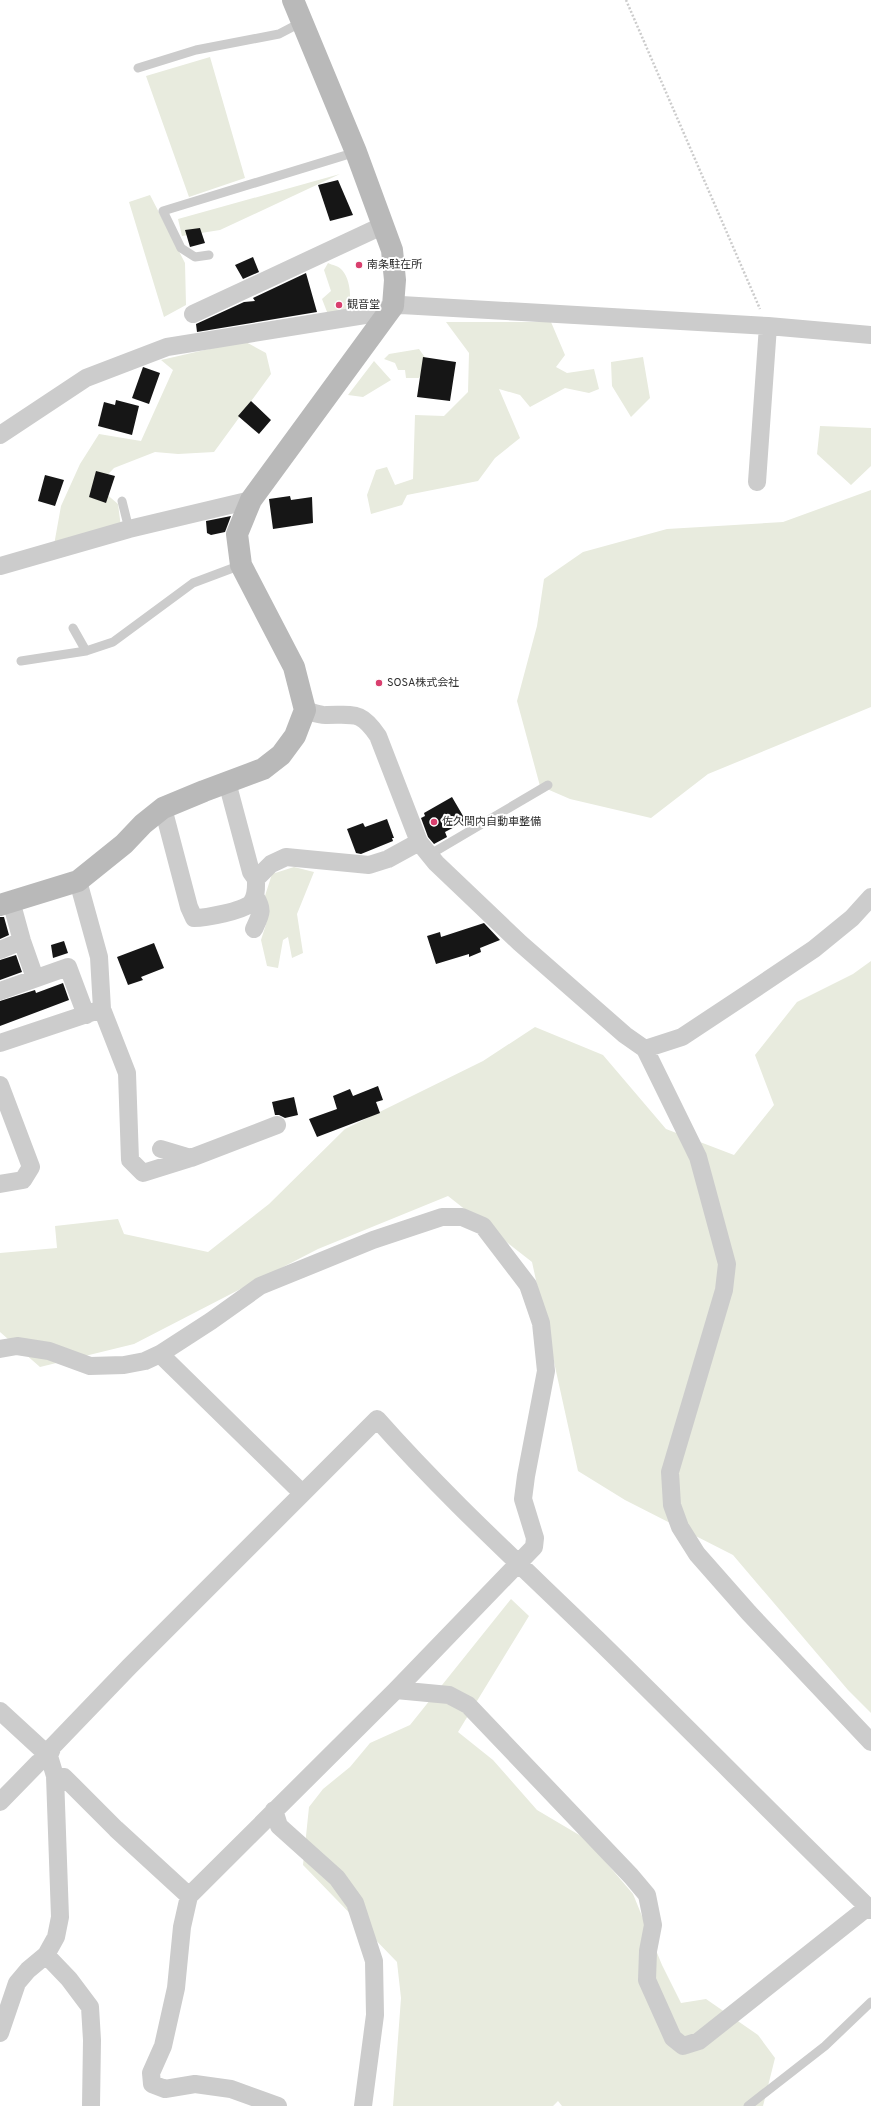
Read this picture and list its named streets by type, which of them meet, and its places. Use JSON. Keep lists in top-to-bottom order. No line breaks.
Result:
{"places":["南条駐在所","観音堂","SOSA株式会社","佐久間内自動車整備"]}
